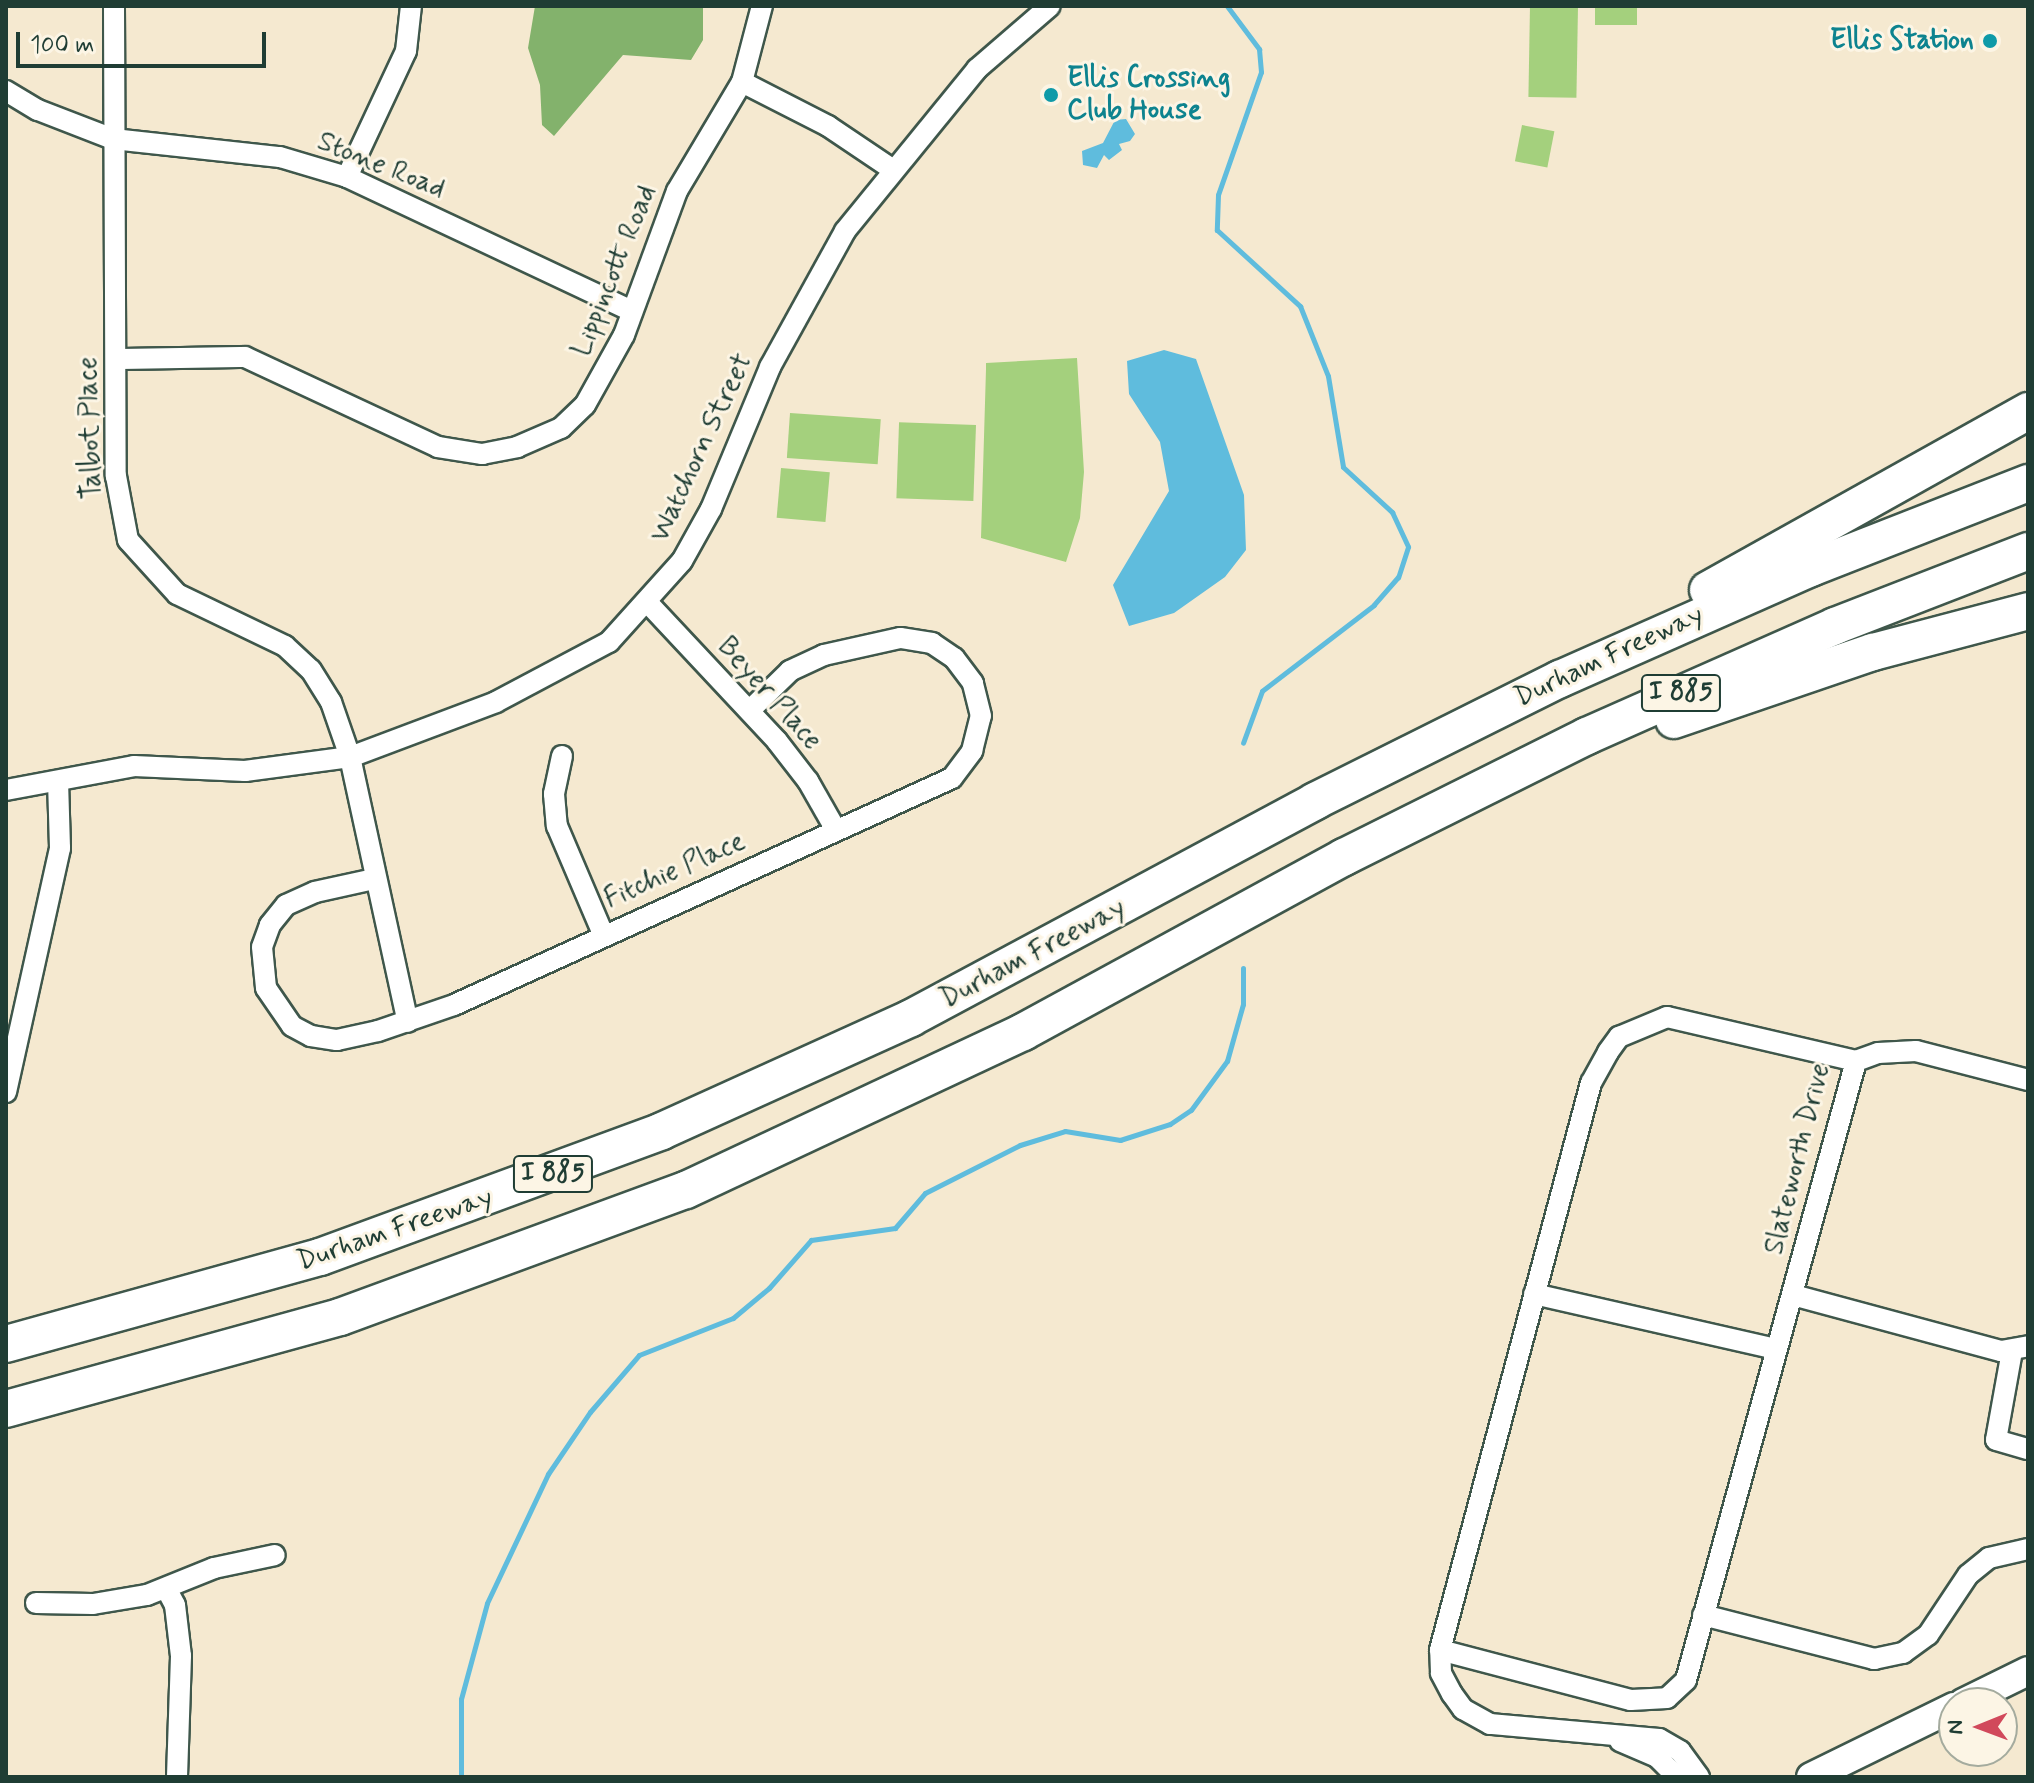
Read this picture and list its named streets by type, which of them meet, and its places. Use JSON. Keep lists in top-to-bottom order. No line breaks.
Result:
{"streets":{"highway":["Durham Freeway","I 885"],"street":["Stone Road","Lippincott Road","Talbot Place","Watchorn Street","Beyer Place","Fitchie Place","Slateworth Drive"]},"crossings":[["Stone Road","Lippincott Road"],["Stone Road","Talbot Place"],["Lippincott Road","Talbot Place"],["Talbot Place","Watchorn Street"],["Talbot Place","Fitchie Place"],["Watchorn Street","Beyer Place"],["Beyer Place","Fitchie Place"]],"places":["Ellis Station","Ellis Crossing Club House"],"scale_bar":"100 m","north":"left"}
